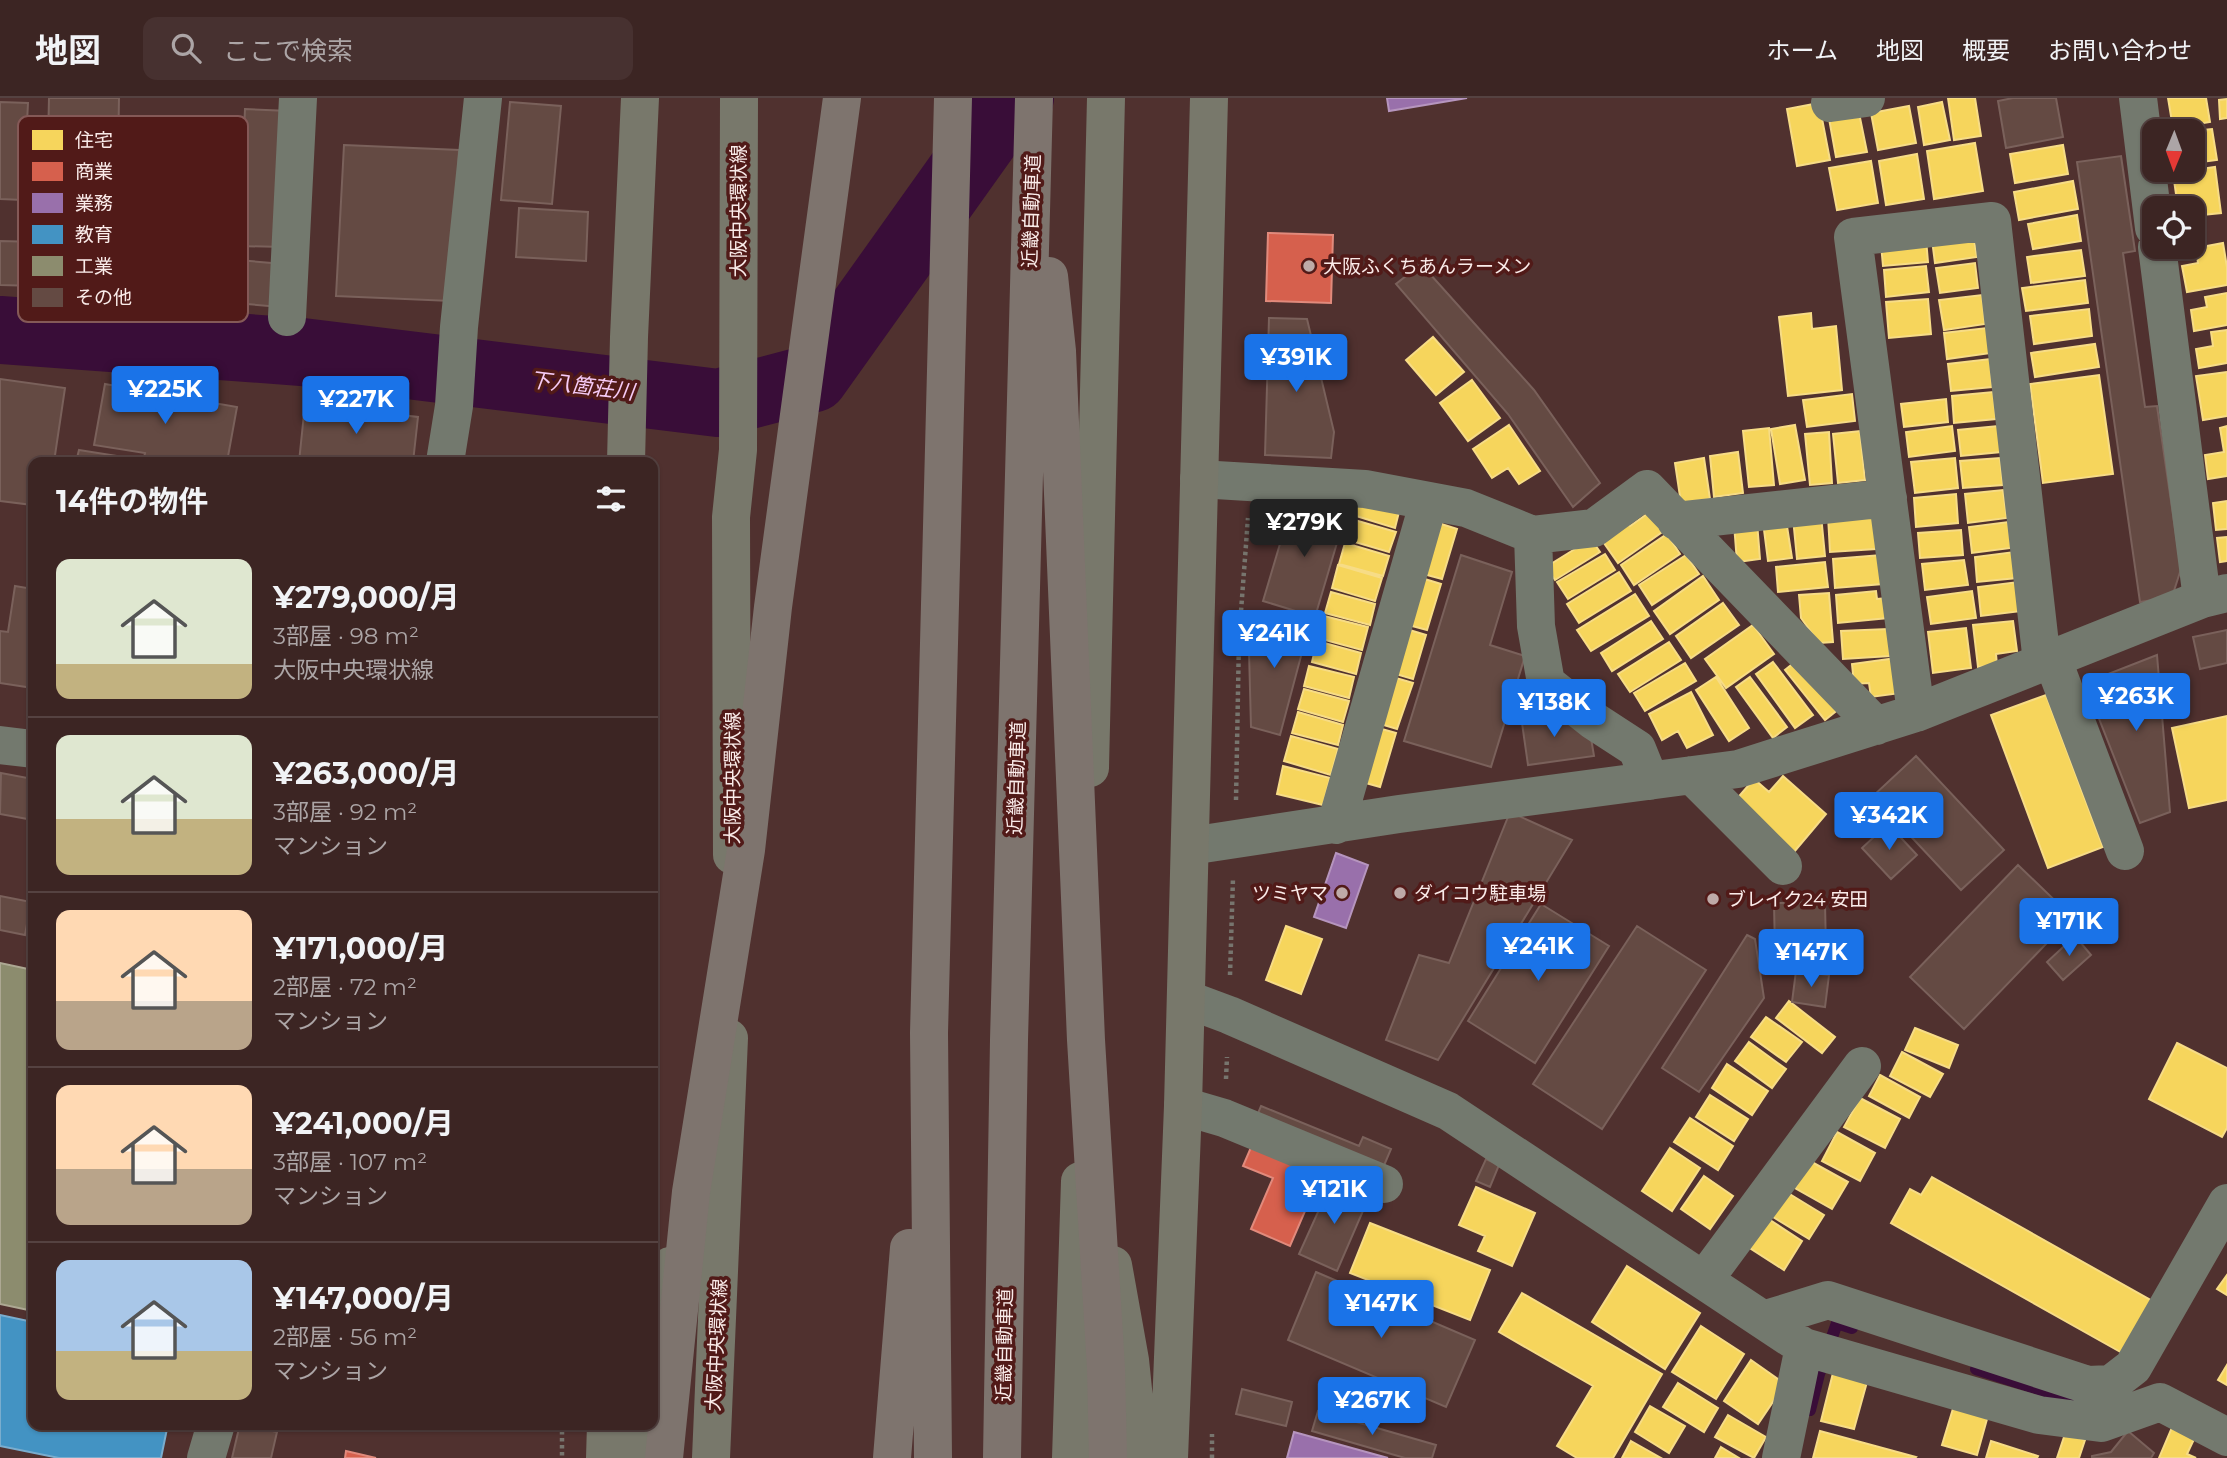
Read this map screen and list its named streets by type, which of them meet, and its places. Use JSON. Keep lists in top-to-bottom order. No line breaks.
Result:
{"streets":{"highway":["近畿自動車道"],"main road":["大阪中央環状線"]},"water":["下八箇荘川"],"places":["大阪ふくちあんラーメン","ツミヤマ","ダイコウ駐車場","ブレイク24 安田"],"legend":["住宅","商業","業務","教育","工業","その他"],"north":"bottom","page":{"header":"地図","search":"ここで検索","nav":["ホーム","地図","概要","お問い合わせ"],"price":["¥391K","¥225K","¥227K","¥279K","¥241K","¥263K","¥138K","¥342K","¥171K","¥241K","¥147K","¥121K","¥147K","¥267K"],"heading":"14件の物件","list":[{"name":"¥279,000/月","note":"3部屋 · 98 m² · 大阪中央環状線"},{"name":"¥263,000/月","note":"3部屋 · 92 m² · マンション"},{"name":"¥171,000/月","note":"2部屋 · 72 m² · マンション"},{"name":"¥241,000/月","note":"3部屋 · 107 m² · マンション"},{"name":"¥147,000/月","note":"2部屋 · 56 m² · マンション"}]}}
